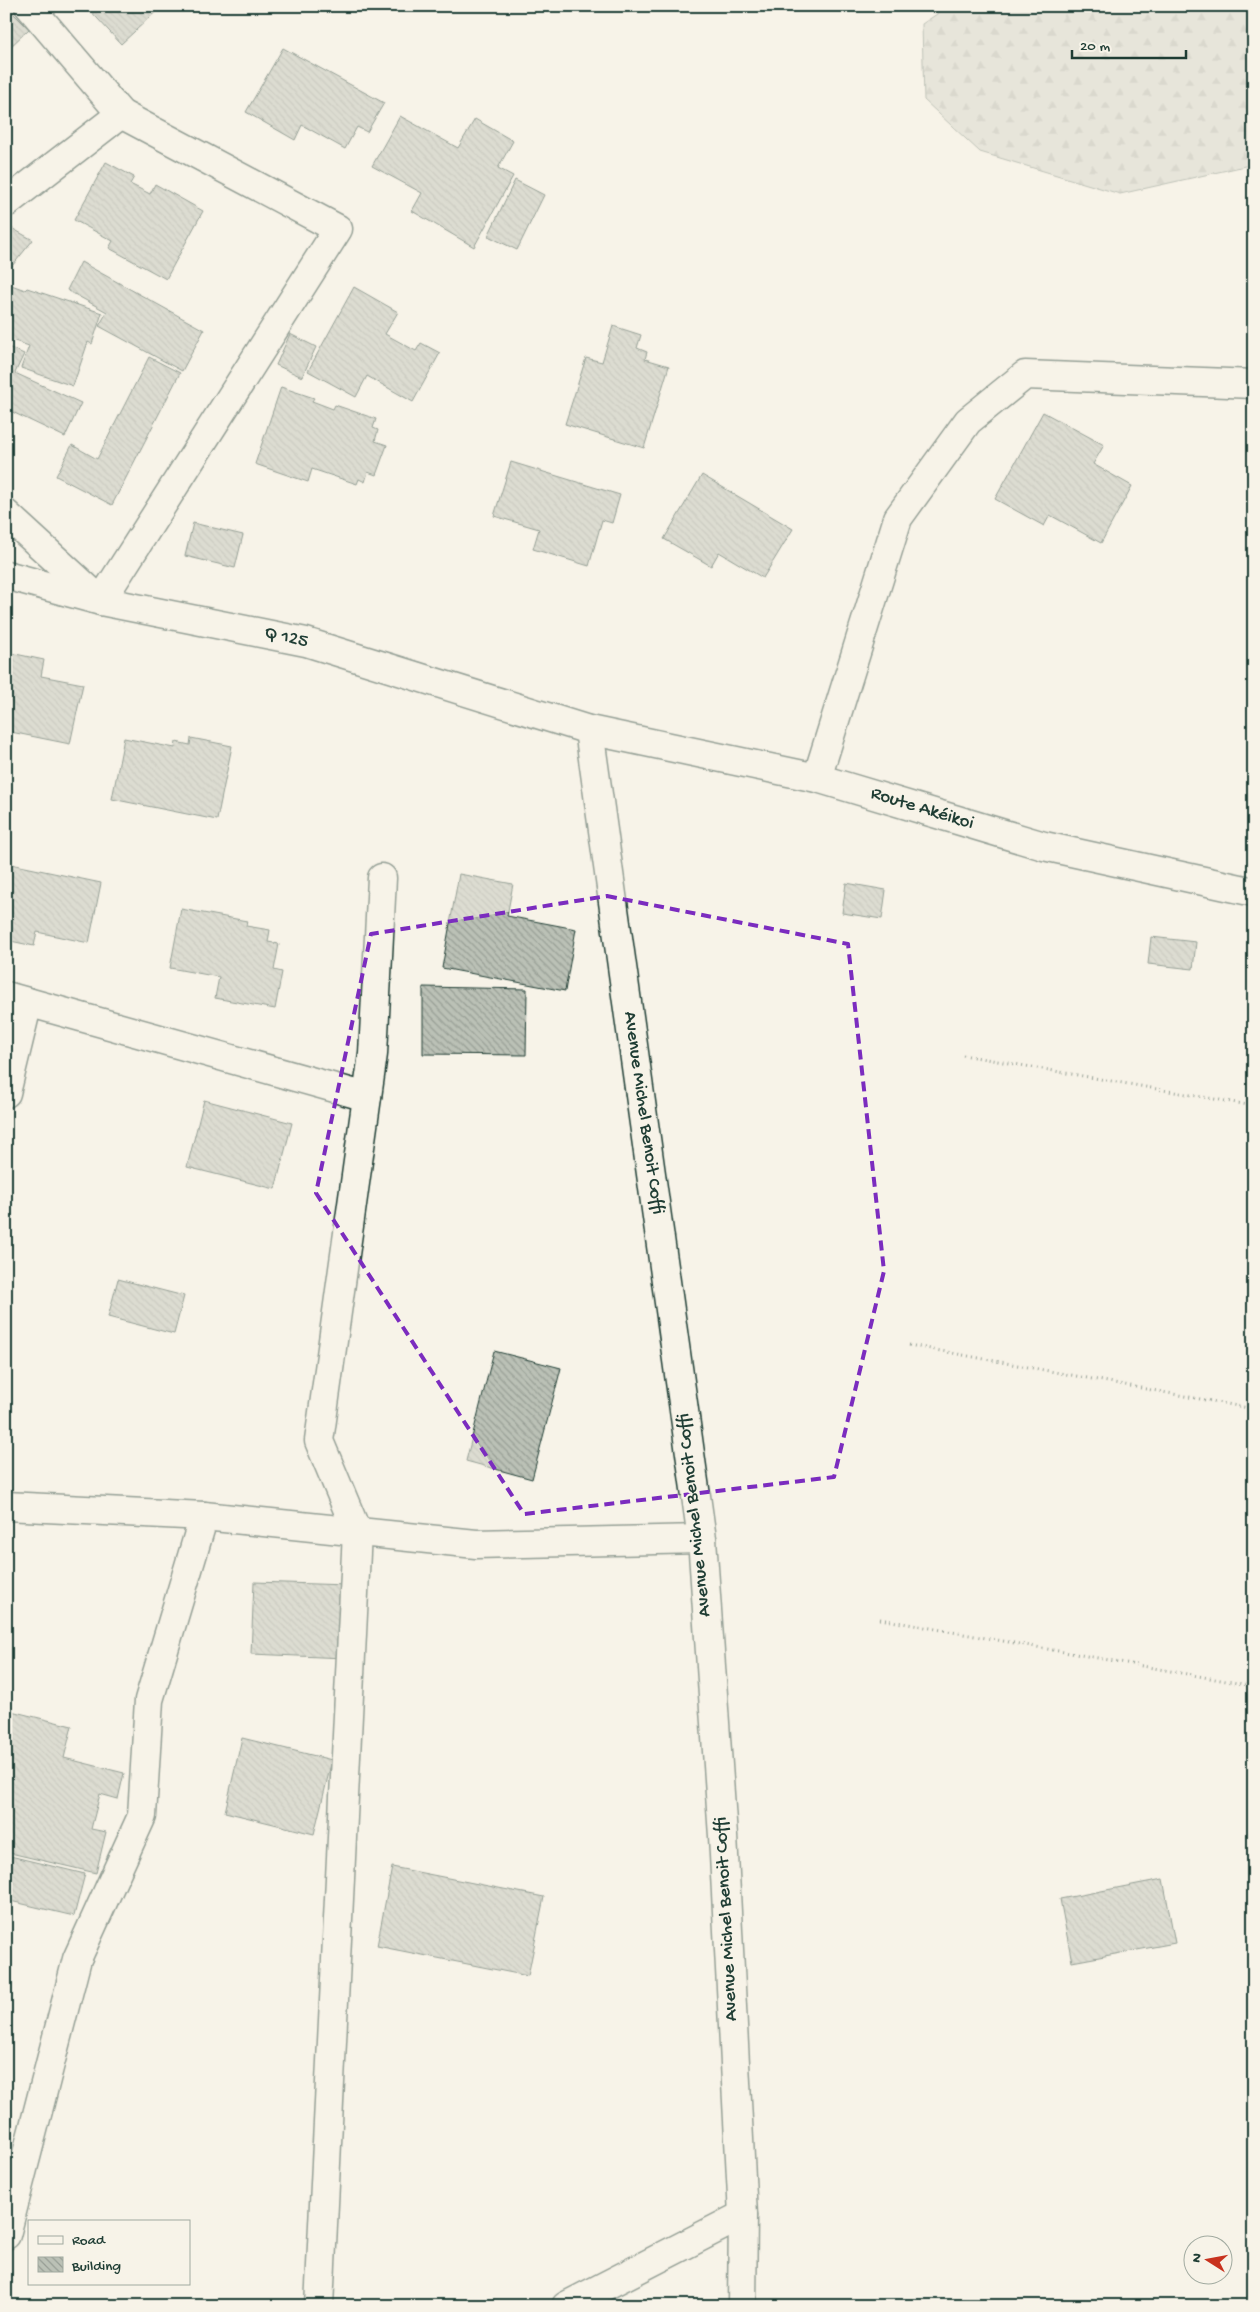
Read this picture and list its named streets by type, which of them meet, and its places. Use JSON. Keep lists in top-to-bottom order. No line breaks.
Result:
{"streets":{"street":["Q 125","Route Akéikoi","Avenue Michel Benoit Coffi"]},"crossings":[["Q 125","Route Akéikoi"],["Q 125","Avenue Michel Benoit Coffi"],["Route Akéikoi","Avenue Michel Benoit Coffi"]],"legend":["Road","Building"],"scale_bar":"20 m","north":"left"}
